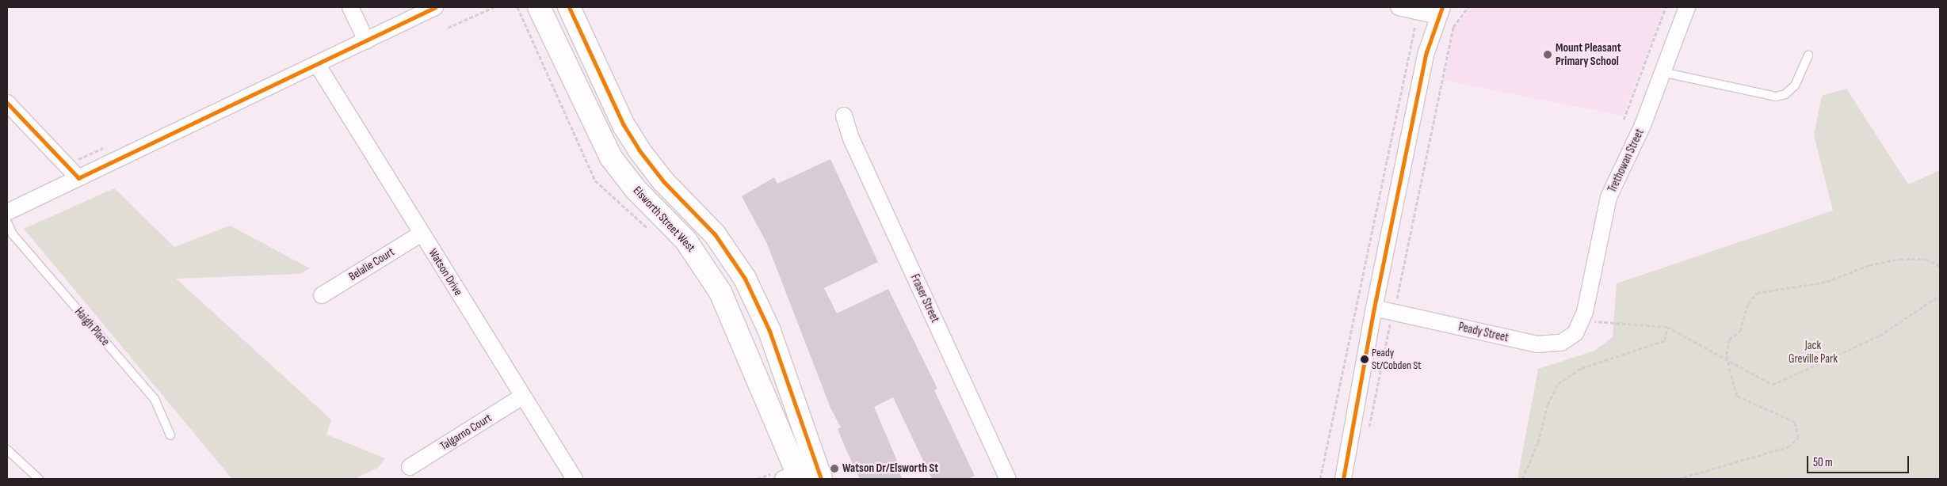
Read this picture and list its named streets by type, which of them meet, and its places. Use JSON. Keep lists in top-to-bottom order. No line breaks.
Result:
{"streets":{"street":["Trethowan Street","Elsworth Street West","Belalie Court","Watson Drive","Fraser Street","Peady Street","Talgarno Court"],"lane":["Haigh Place"]},"crossings":[["Trethowan Street","Peady Street"],["Belalie Court","Watson Drive"],["Watson Drive","Talgarno Court"]],"parks":["Jack Greville Park"],"places":["Mount Pleasant Primary School","Peady St/Cobden St","Watson Dr/Elsworth St"],"scale_bar":"50 m"}
